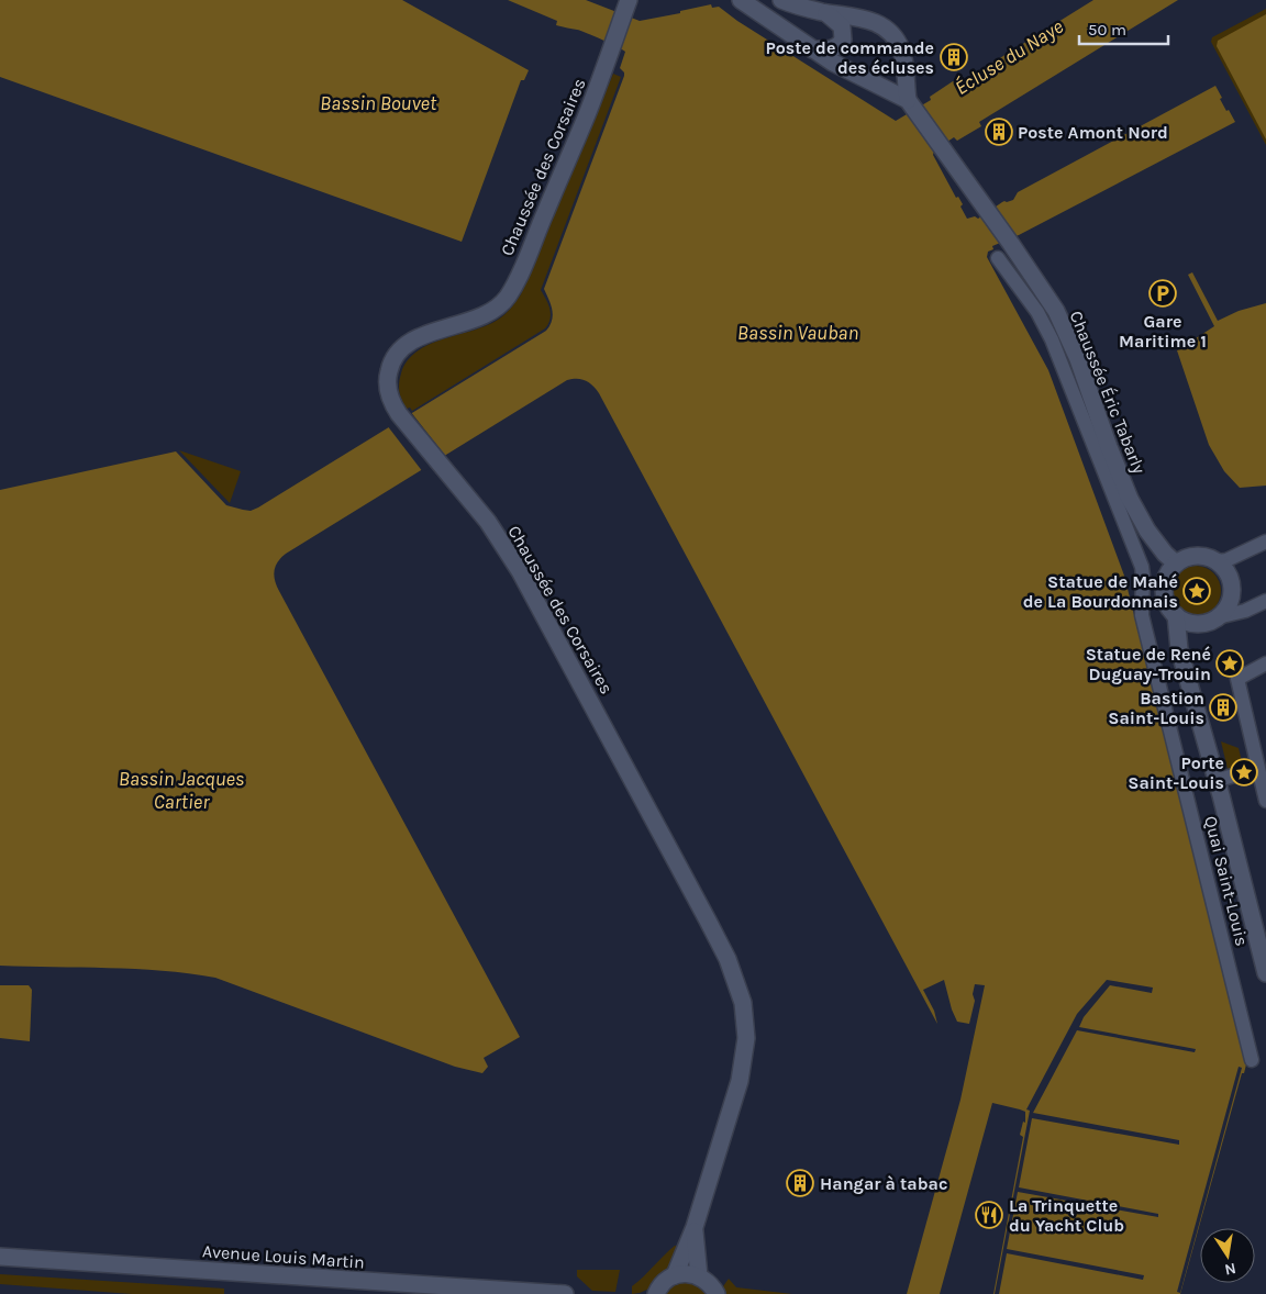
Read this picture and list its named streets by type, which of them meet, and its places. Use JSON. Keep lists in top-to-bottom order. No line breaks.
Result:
{"streets":{"street":["Chaussée des Corsaires","Chaussée Éric Tabarly","Quai Saint-Louis","Avenue Louis Martin"]},"crossings":[["Chaussée Éric Tabarly","Quai Saint-Louis"]],"water":["Écluse du Naye","Bassin Bouvet","Bassin Vauban","Bassin Jacques Cartier"],"places":{"building":["Poste de commande des écluses","Poste Amont Nord","Bastion Saint-Louis","Hangar à tabac"],"parking":["Gare Maritime 1"],"place":["Statue de Mahé de La Bourdonnais","Statue de René Duguay-Trouin","Porte Saint-Louis"],"restaurant":["La Trinquette du Yacht Club"]},"scale_bar":"50 m","north":"bottom"}
